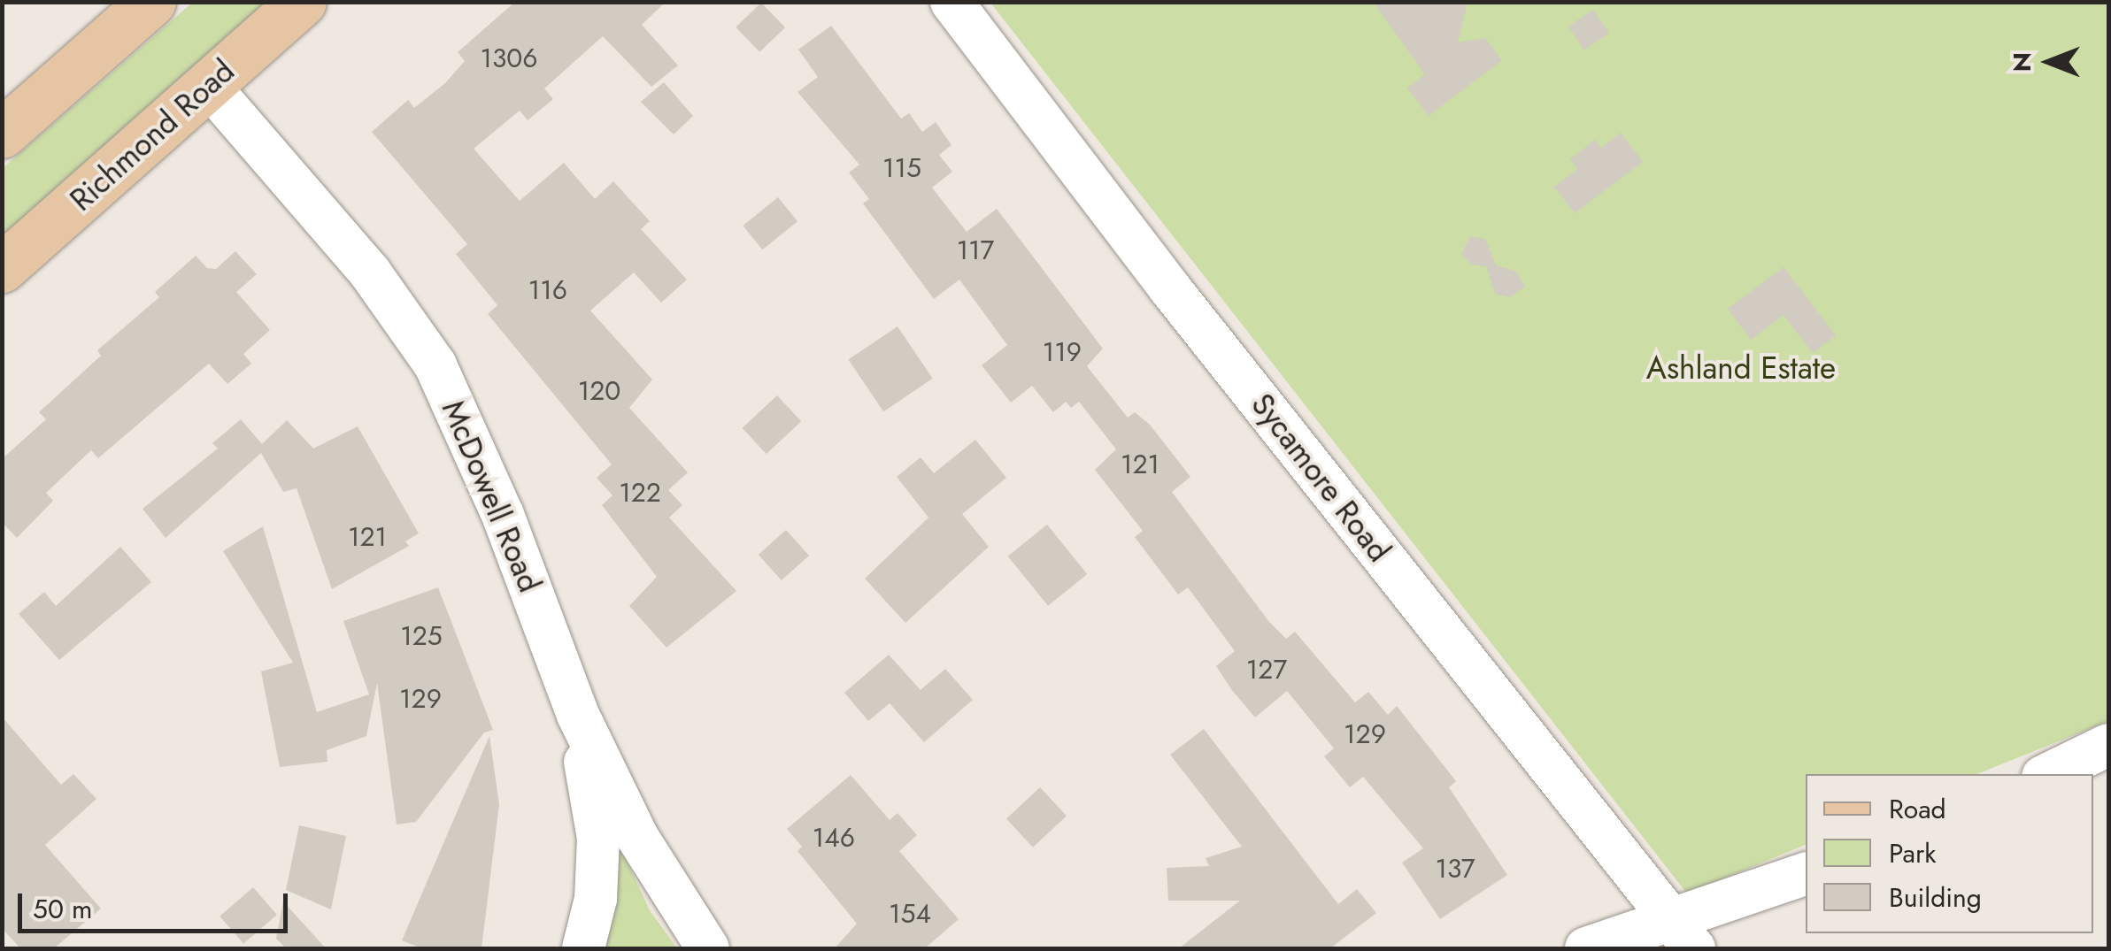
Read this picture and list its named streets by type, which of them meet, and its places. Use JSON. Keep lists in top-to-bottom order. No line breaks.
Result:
{"streets":{"main road":["Richmond Road"],"street":["Sycamore Road","McDowell Road"]},"crossings":[["Richmond Road","McDowell Road"]],"parks":["Ashland Estate"],"house_numbers":["1306","115","117","116","119","120","121","122","121","125","127","129","129","146","137","154"],"legend":["Road","Park","Building"],"scale_bar":"50 m","north":"left"}
